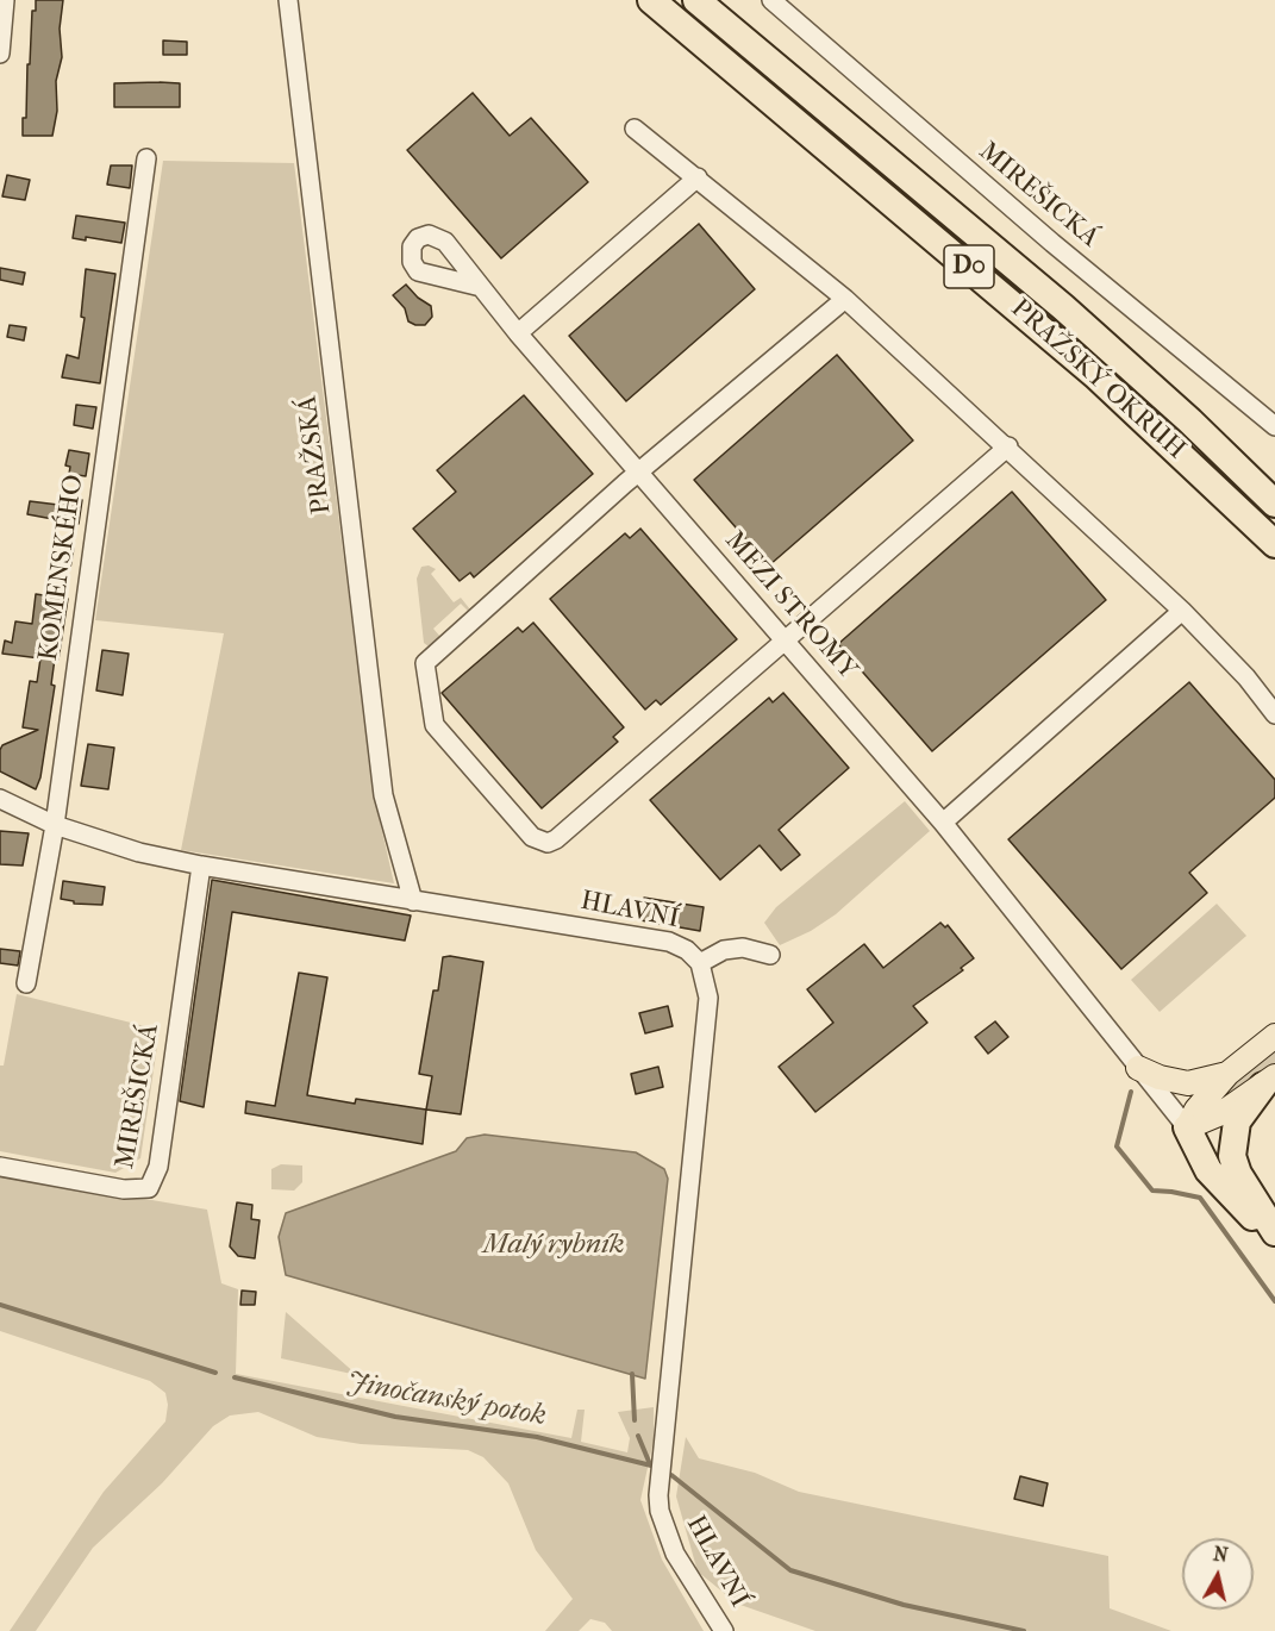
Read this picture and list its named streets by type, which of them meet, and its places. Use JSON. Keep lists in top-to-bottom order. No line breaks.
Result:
{"streets":{"highway":["D0","PRAŽSKÝ OKRUH"],"street":["MIREŠICKÁ","PRAŽSKÁ","KOMENSKÉHO","MEZI STROMY","HLAVNÍ"]},"crossings":[["MIREŠICKÁ","HLAVNÍ"],["PRAŽSKÁ","HLAVNÍ"],["KOMENSKÉHO","HLAVNÍ"]],"water":["Malý rybník","Jinočanský potok"],"north":"top"}
